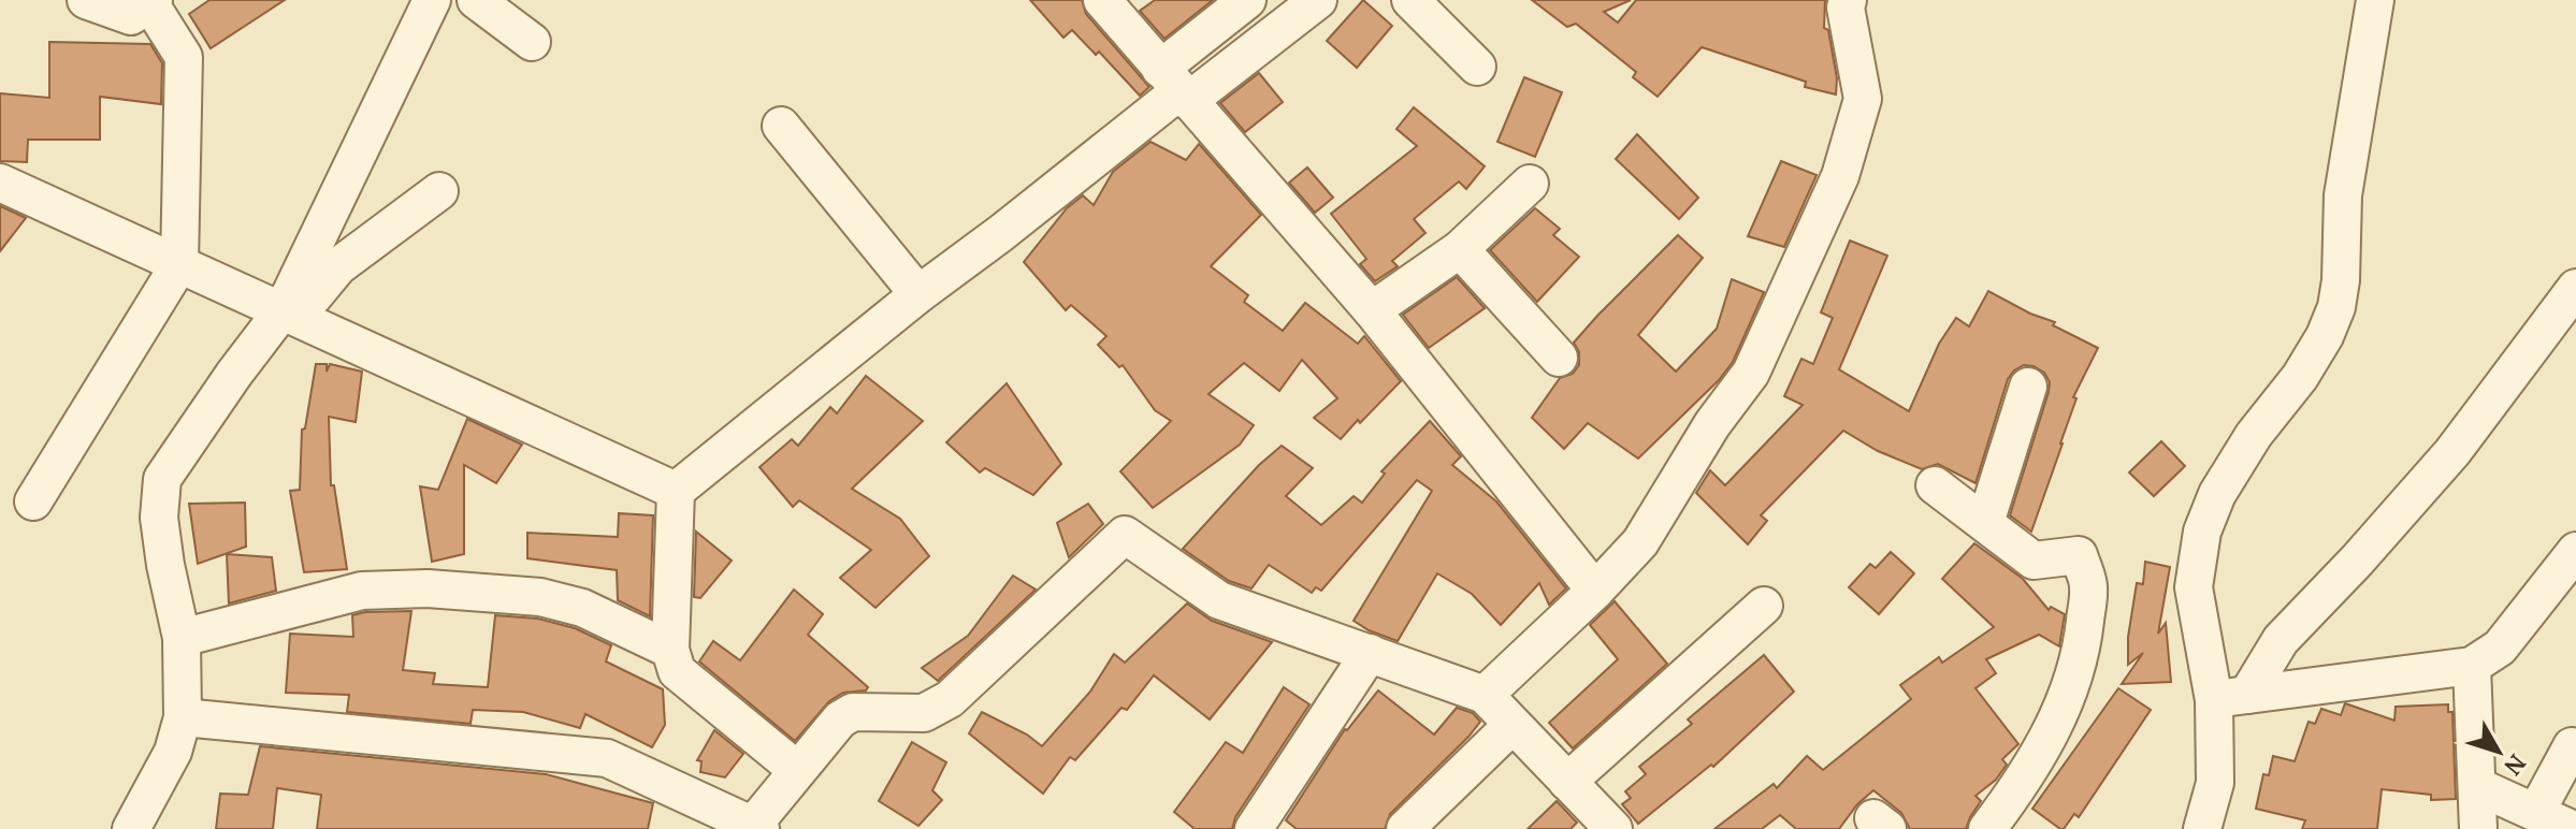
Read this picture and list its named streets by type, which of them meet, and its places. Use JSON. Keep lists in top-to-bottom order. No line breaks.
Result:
{"north":"bottom right"}
